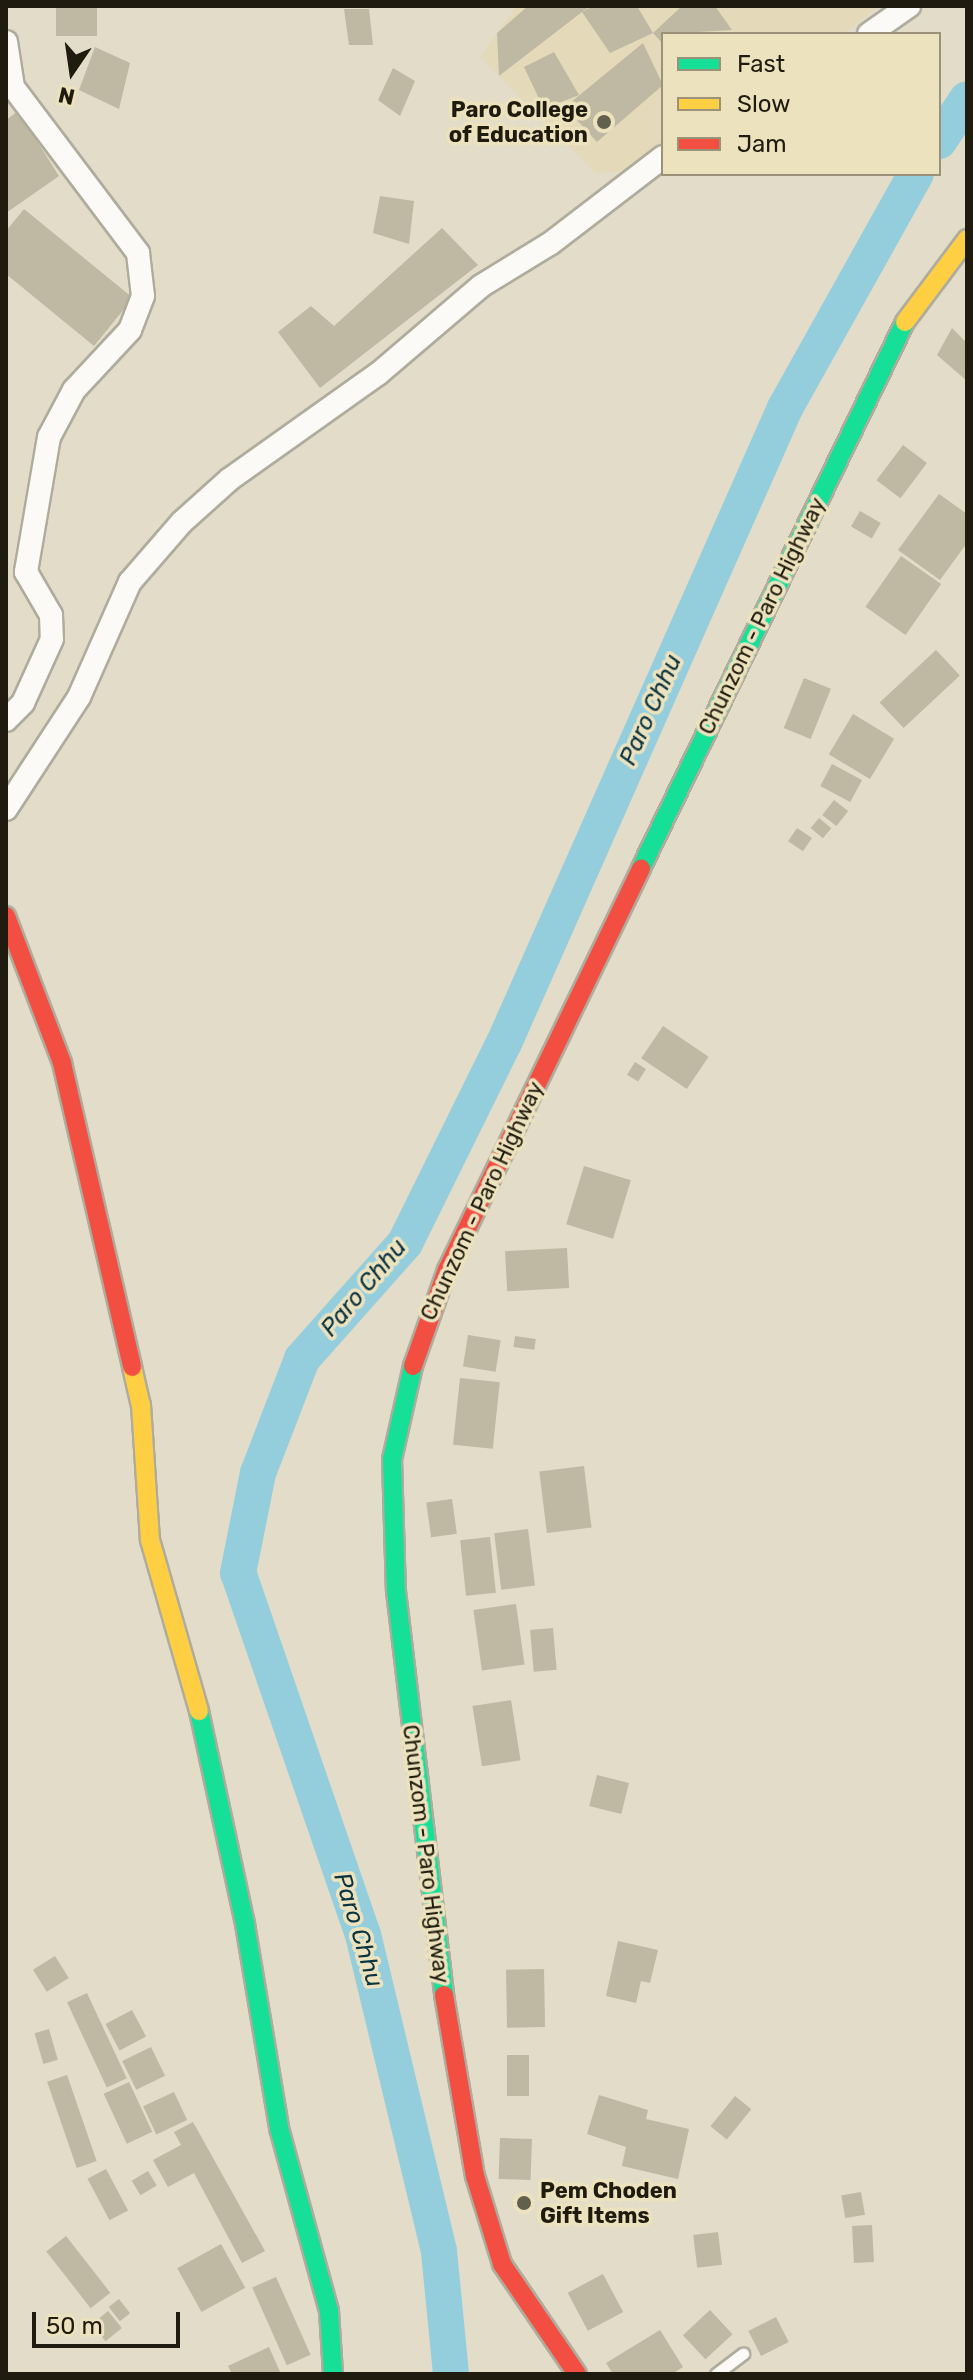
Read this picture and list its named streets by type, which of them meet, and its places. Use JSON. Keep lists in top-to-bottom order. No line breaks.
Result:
{"streets":{"street":["Chunzom - Paro Highway"]},"water":["Paro Chhu"],"places":["Paro College of Education","Pem Choden Gift Items"],"legend":["Fast","Slow","Jam"],"scale_bar":"50 m","north":"bottom"}
